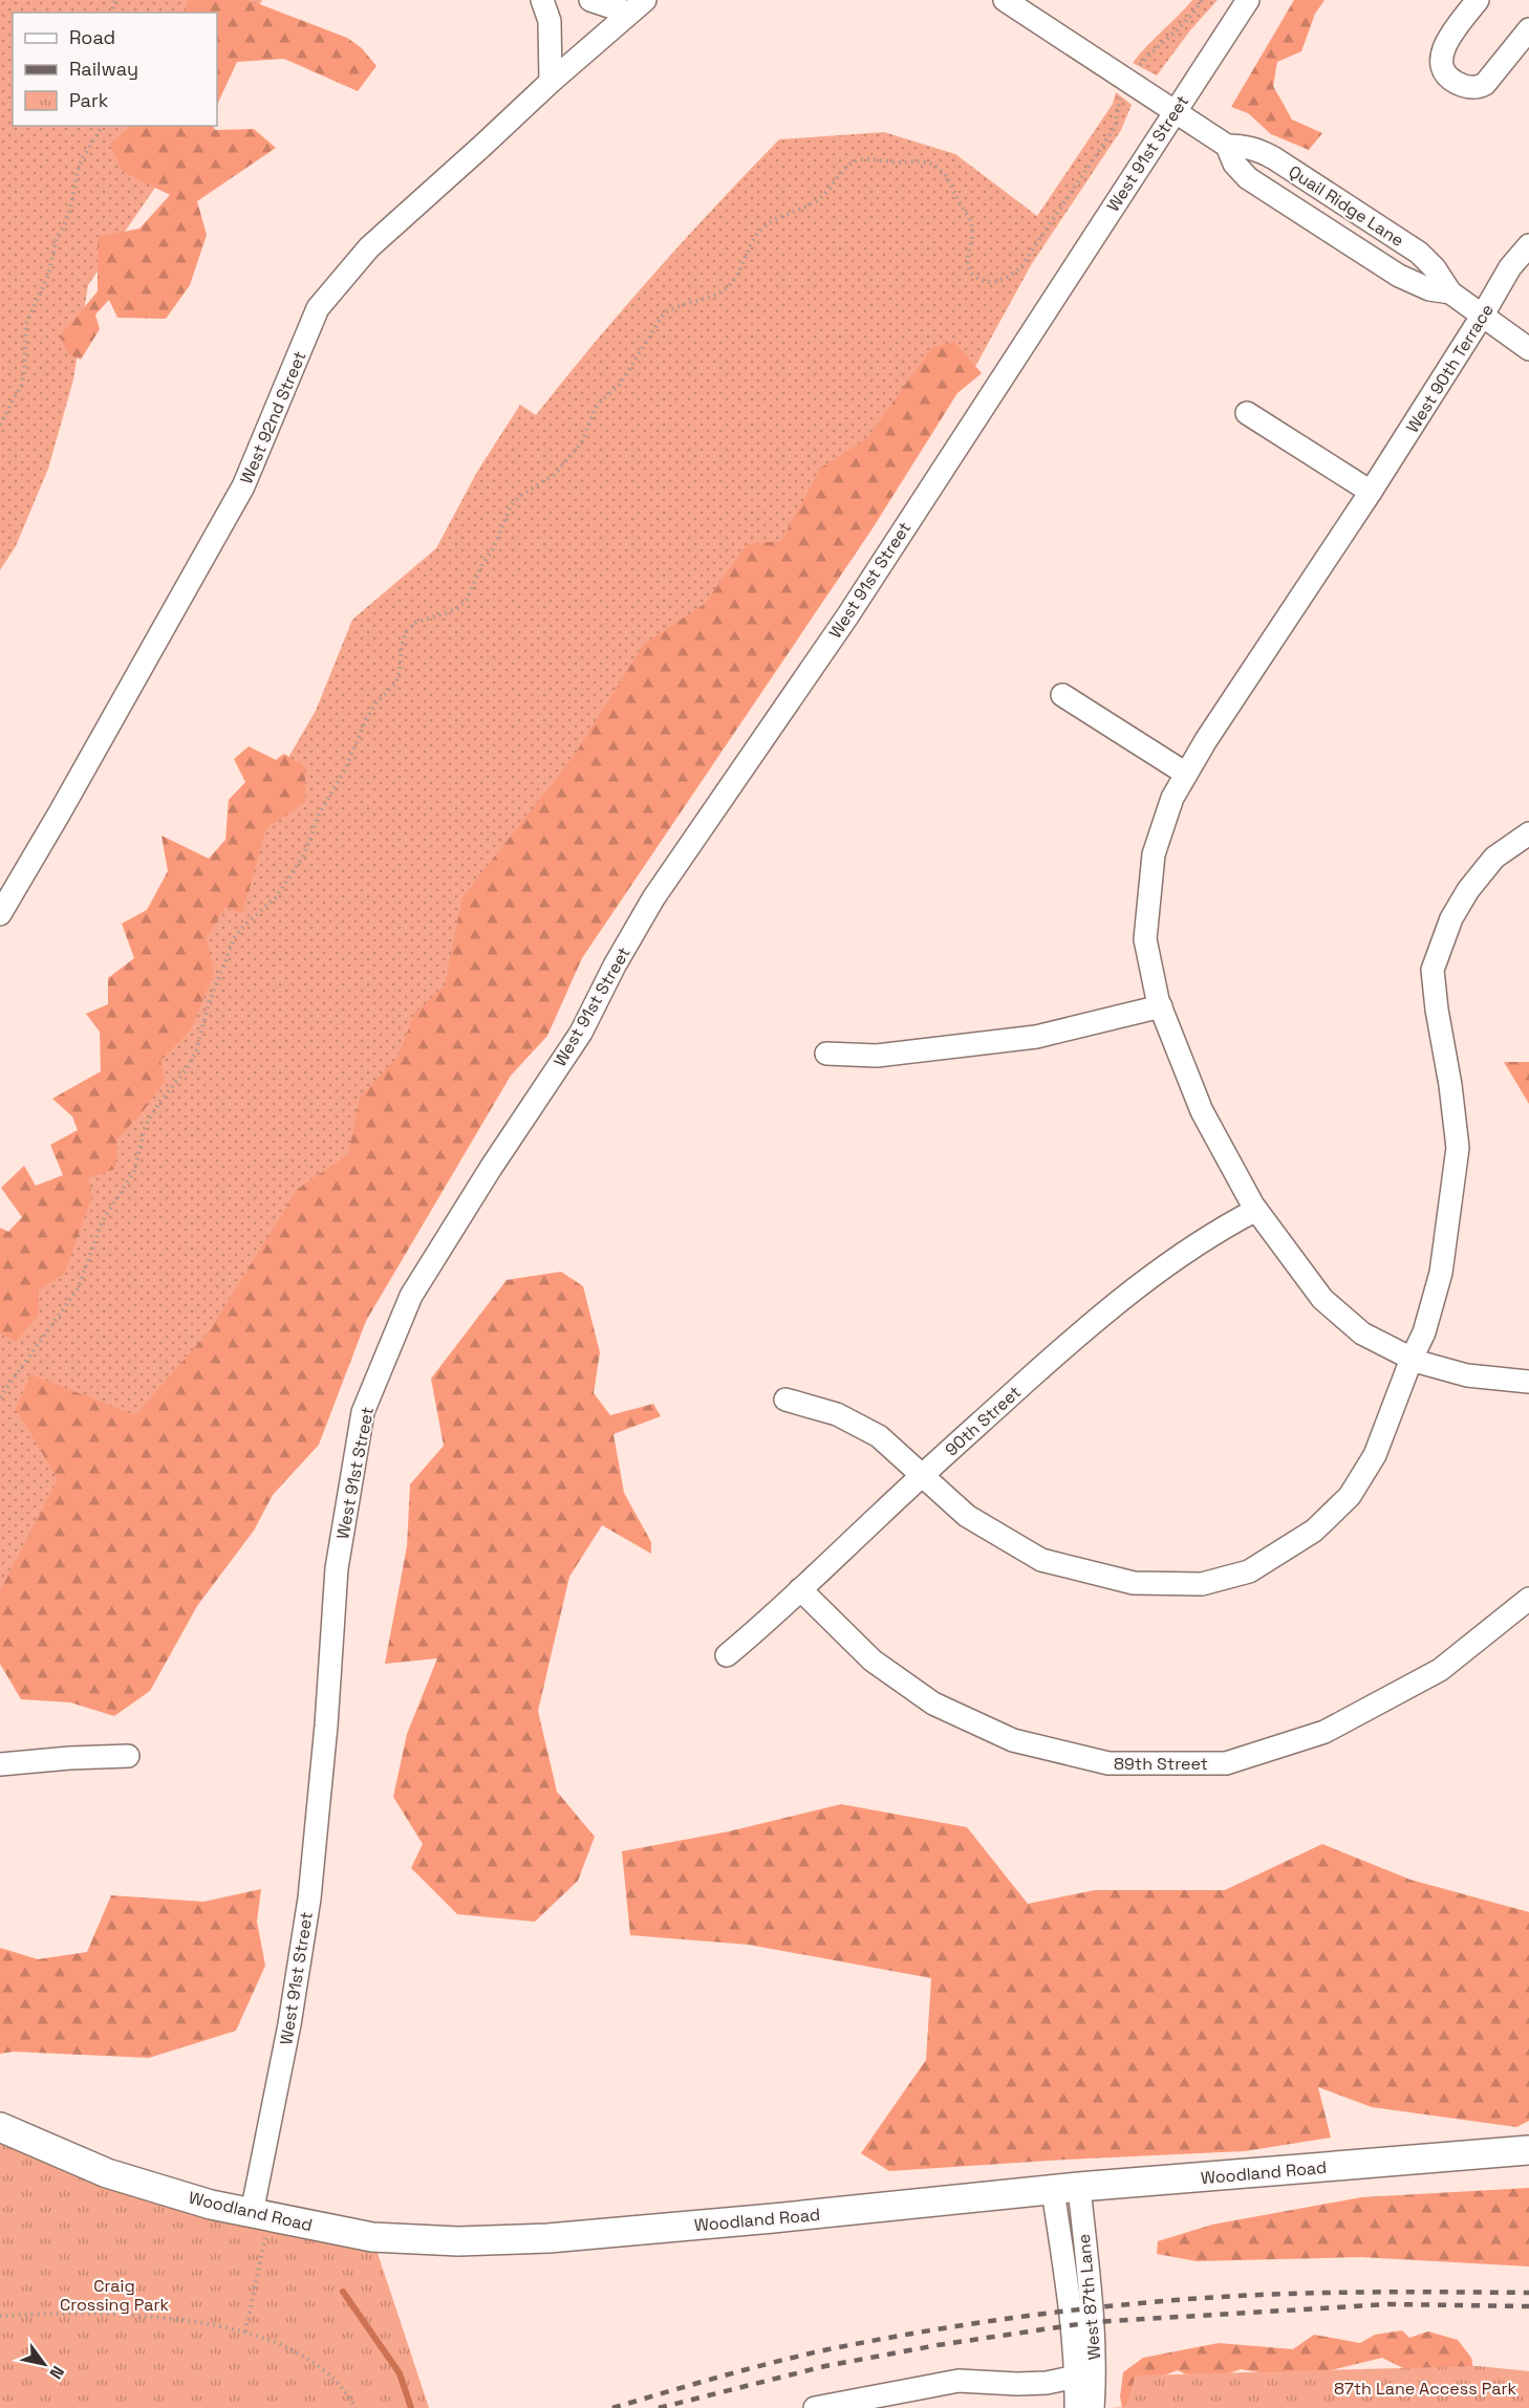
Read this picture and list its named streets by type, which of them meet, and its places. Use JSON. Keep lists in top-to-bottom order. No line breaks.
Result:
{"streets":{"main road":["Woodland Road"],"street":["West 91st Street","Quail Ridge Lane","West 90th Terrace","West 92nd Street","90th Street","89th Street","West 87th Lane"]},"crossings":[["West 91st Street","Quail Ridge Lane"],["West 91st Street","Woodland Road"],["Quail Ridge Lane","West 90th Terrace"],["West 90th Terrace","90th Street"],["90th Street","89th Street"],["Woodland Road","West 87th Lane"]],"parks":["Craig Crossing Park","87th Lane Access Park"],"legend":["Road","Railway","Park"],"north":"bottom right"}
